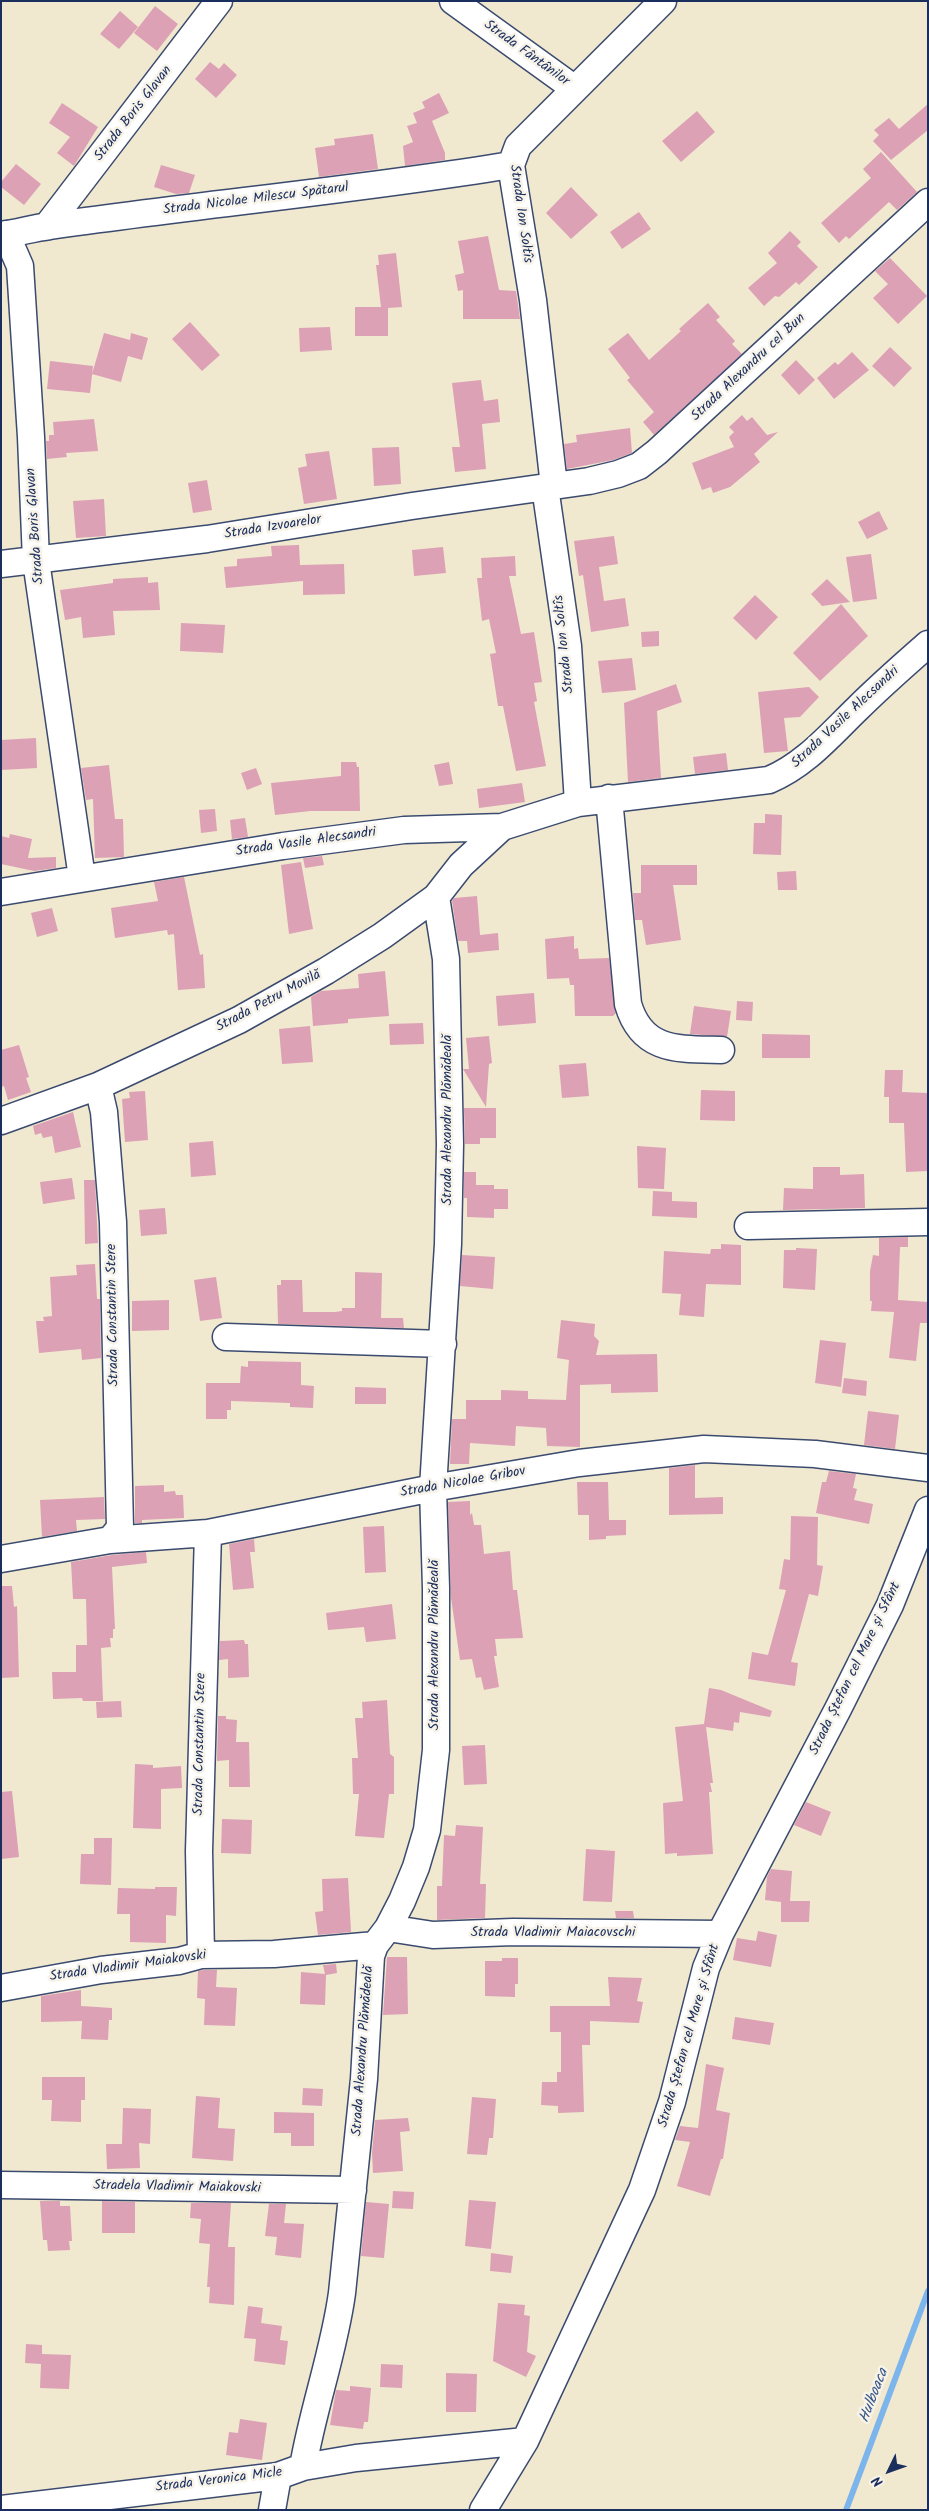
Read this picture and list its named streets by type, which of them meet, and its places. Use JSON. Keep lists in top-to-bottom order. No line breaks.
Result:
{"streets":{"street":["Strada Fântânilor","Strada Boris Glavan","Strada Nicolae Milescu Spătarul","Strada Ion Soltîs","Strada Alexandru cel Bun","Strada Izvoarelor","Strada Vasile Alecsandri","Strada Petru Movilă","Strada Alexandru Plămădeală","Strada Constantin Stere","Strada Nicolae Gribov","Strada Ștefan cel Mare și Sfânt","Strada Vladimir Maiacovschi","Strada Vladimir Maiakovski","Stradela Vladimir Maiakovski","Strada Veronica Micle"]},"crossings":[["Strada Fântânilor","Strada Ion Soltîs"],["Strada Boris Glavan","Strada Nicolae Milescu Spătarul"],["Strada Boris Glavan","Strada Izvoarelor"],["Strada Boris Glavan","Strada Vasile Alecsandri"],["Strada Nicolae Milescu Spătarul","Strada Ion Soltîs"],["Strada Ion Soltîs","Strada Alexandru cel Bun"],["Strada Ion Soltîs","Strada Izvoarelor"],["Strada Ion Soltîs","Strada Vasile Alecsandri"],["Strada Alexandru cel Bun","Strada Izvoarelor"],["Strada Vasile Alecsandri","Strada Petru Movilă"],["Strada Petru Movilă","Strada Alexandru Plămădeală"],["Strada Petru Movilă","Strada Constantin Stere"],["Strada Alexandru Plămădeală","Strada Nicolae Gribov"],["Strada Alexandru Plămădeală","Strada Vladimir Maiacovschi"],["Strada Alexandru Plămădeală","Strada Vladimir Maiakovski"],["Strada Alexandru Plămădeală","Stradela Vladimir Maiakovski"],["Strada Alexandru Plămădeală","Strada Veronica Micle"],["Strada Constantin Stere","Strada Nicolae Gribov"],["Strada Constantin Stere","Strada Vladimir Maiakovski"],["Strada Ștefan cel Mare și Sfânt","Strada Vladimir Maiacovschi"],["Strada Ștefan cel Mare și Sfânt","Strada Veronica Micle"],["Strada Vladimir Maiacovschi","Strada Vladimir Maiakovski"]],"water":["Hulboaca"],"north":"bottom left"}
